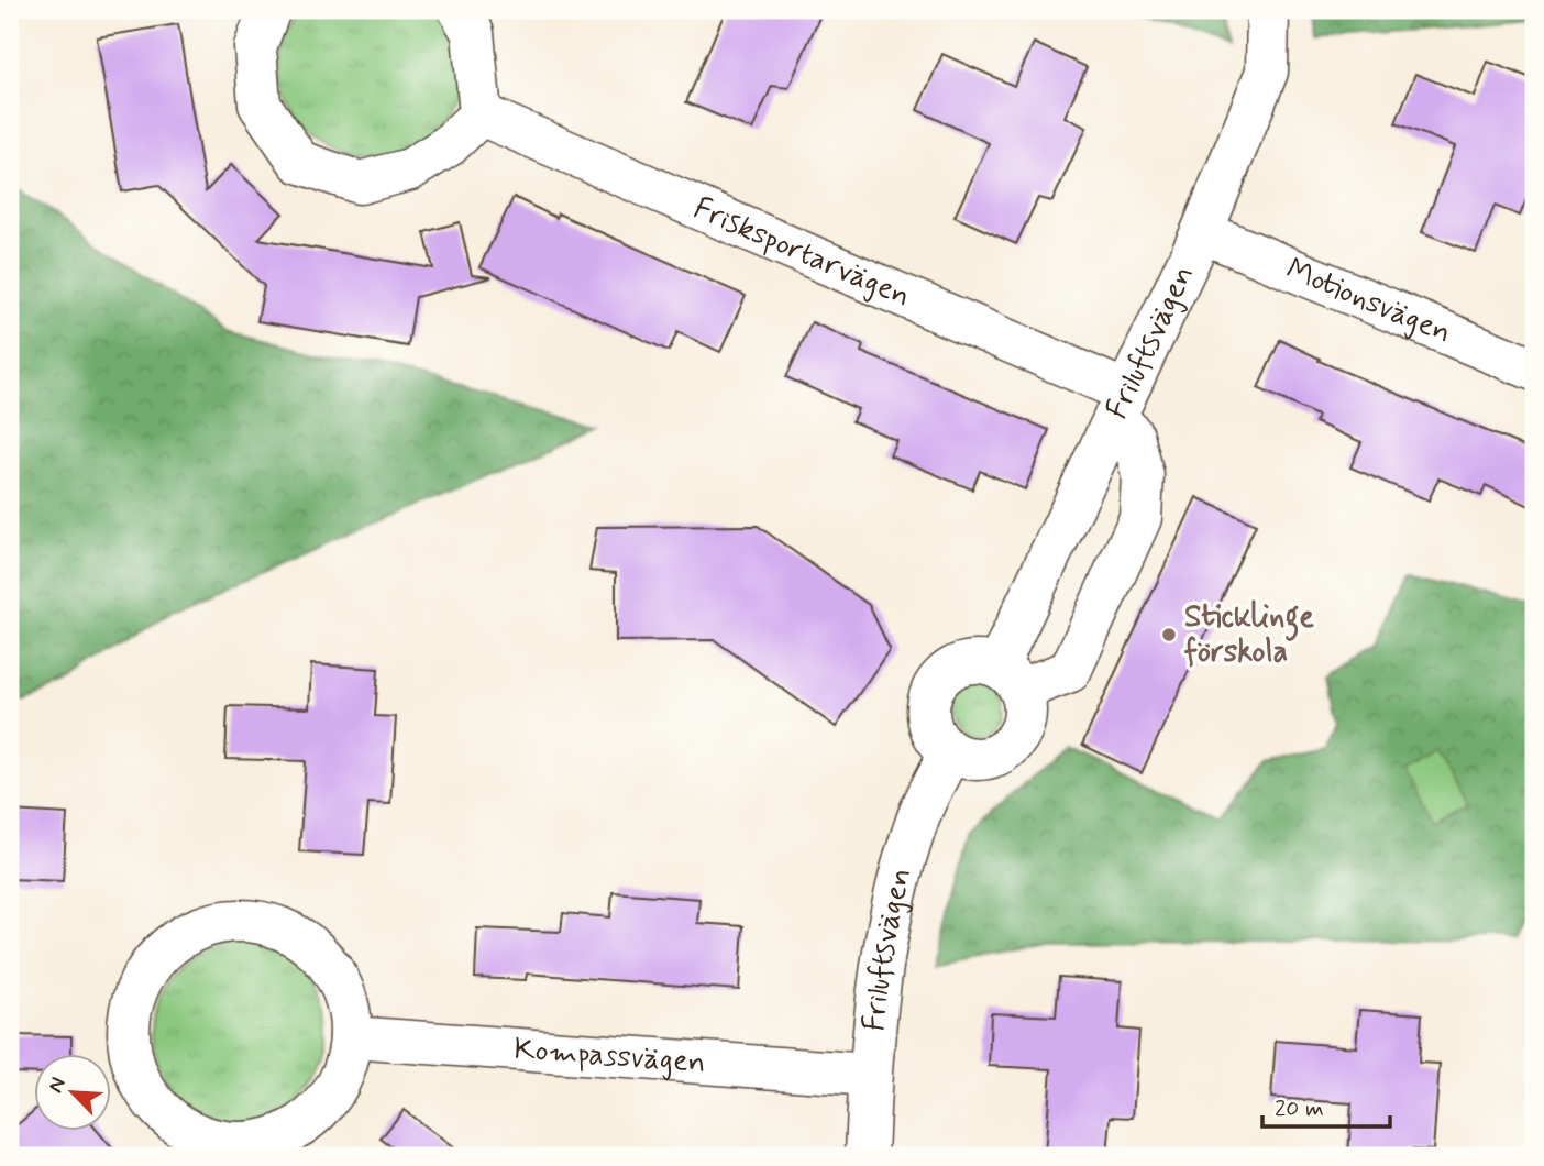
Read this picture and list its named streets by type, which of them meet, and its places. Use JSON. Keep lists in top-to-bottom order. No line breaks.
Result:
{"streets":{"street":["Frisksportarvägen","Motionsvägen","Friluftsvägen","Kompassvägen"]},"crossings":[["Frisksportarvägen","Friluftsvägen"],["Motionsvägen","Friluftsvägen"],["Friluftsvägen","Kompassvägen"]],"places":["Sticklinge förskola"],"scale_bar":"20 m","north":"top left"}
